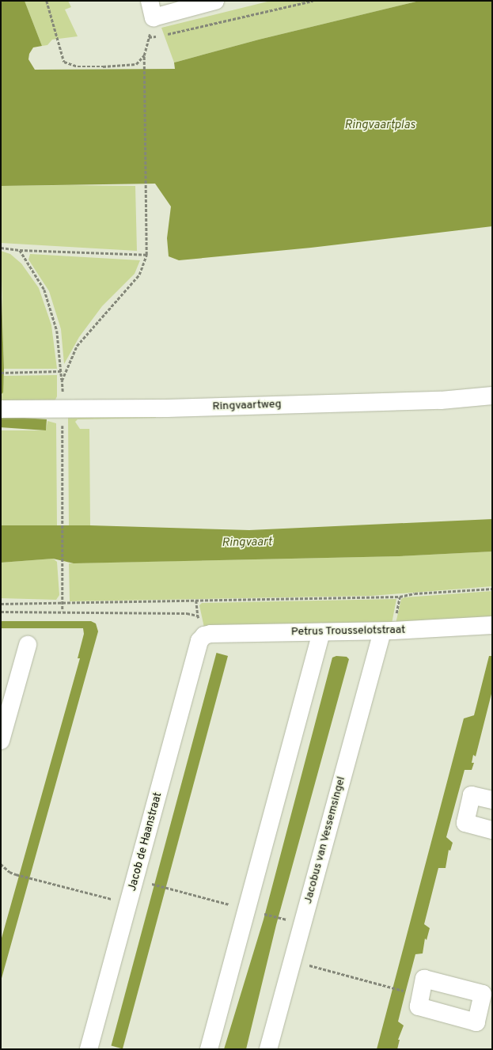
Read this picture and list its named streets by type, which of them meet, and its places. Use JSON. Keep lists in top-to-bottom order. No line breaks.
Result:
{"streets":{"street":["Ringvaartweg","Petrus Trousselotstraat","Jacobus van Vessemsingel","Jacob de Haanstraat"]},"crossings":[["Petrus Trousselotstraat","Jacobus van Vessemsingel"],["Petrus Trousselotstraat","Jacob de Haanstraat"]],"water":["Ringvaartplas","Ringvaart"]}
